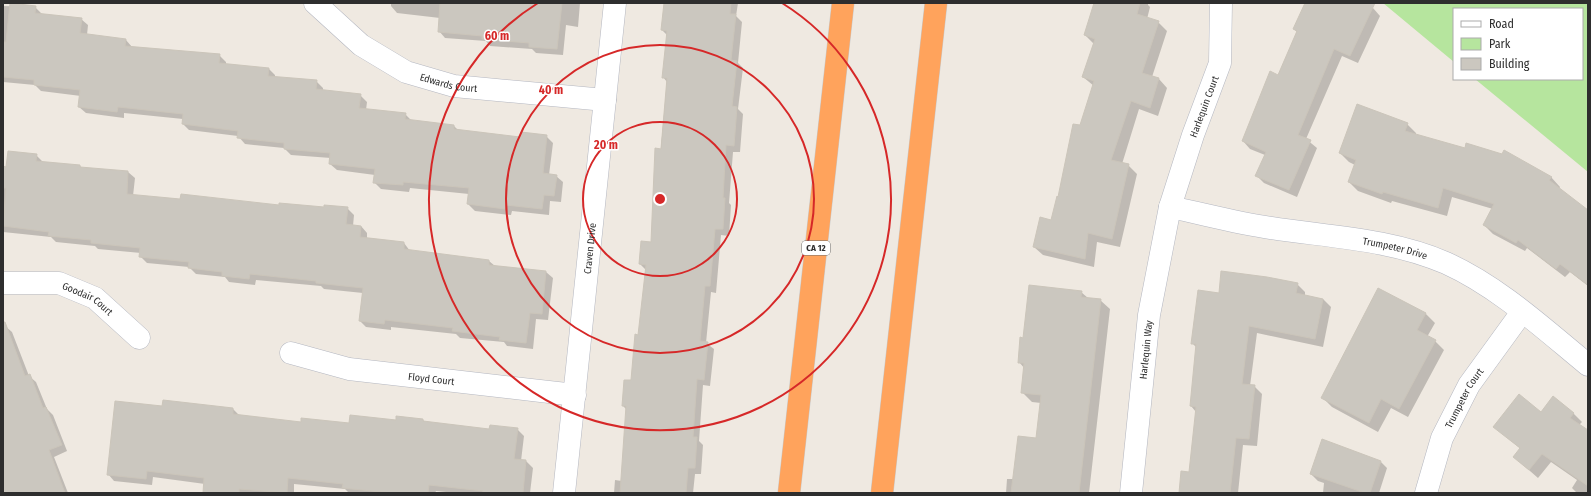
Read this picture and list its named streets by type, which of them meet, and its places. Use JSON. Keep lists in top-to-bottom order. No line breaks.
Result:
{"streets":{"highway":["CA 12"],"street":["Edwards Court","Harlequin Court","Craven Drive","Trumpeter Drive","Goodair Court","Harlequin Way","Floyd Court","Trumpeter Court"]},"crossings":[["Edwards Court","Craven Drive"],["Harlequin Court","Trumpeter Drive"],["Harlequin Court","Harlequin Way"],["Craven Drive","Floyd Court"],["Trumpeter Drive","Harlequin Way"],["Trumpeter Drive","Trumpeter Court"]],"legend":["Road","Park","Building"],"rings":["60 m","40 m","20 m"]}
